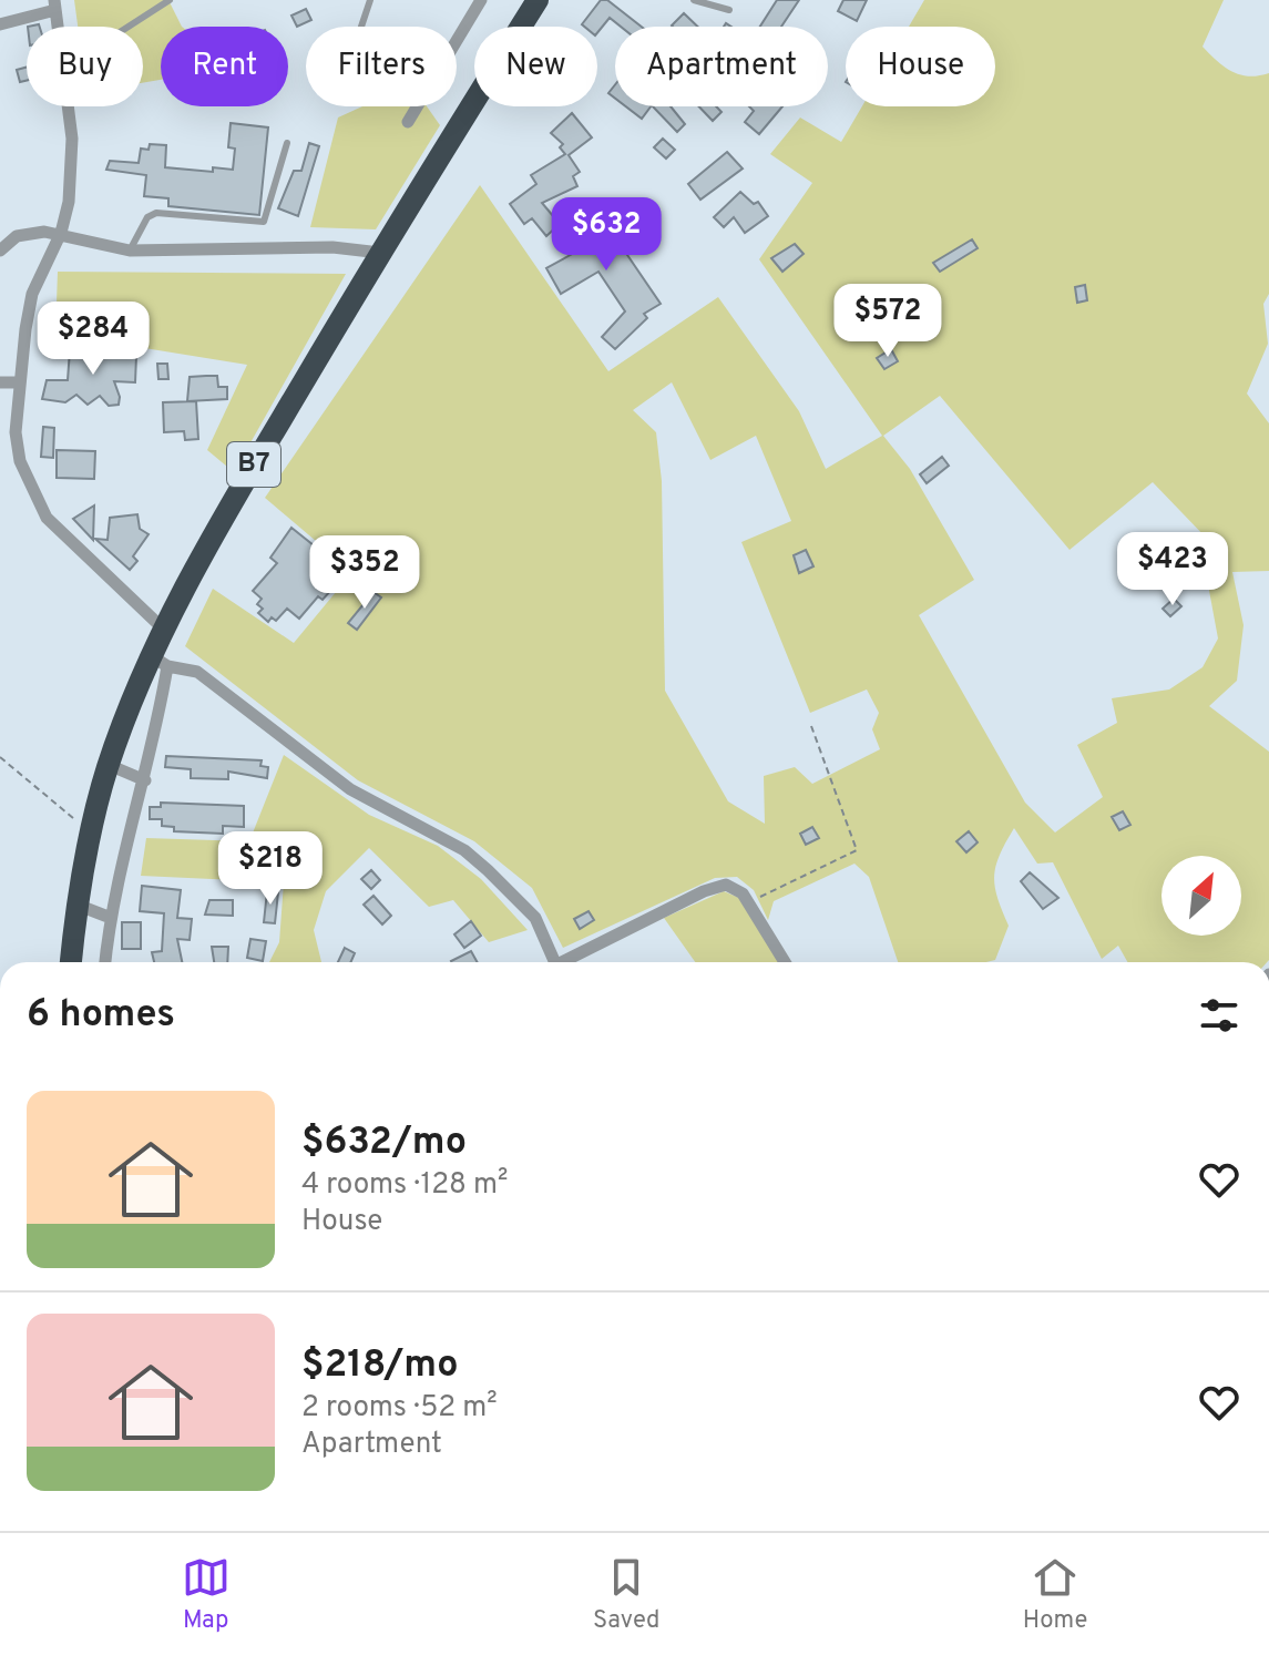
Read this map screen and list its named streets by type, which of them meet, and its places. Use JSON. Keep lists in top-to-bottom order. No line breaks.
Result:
{"streets":{"highway":["B7"]},"north":"top right","page":{"chip":["Buy","Rent","Filters","New","Apartment","House"],"price":["$632","$572","$284","$423","$352","$218"],"heading":"6 homes","list":[{"name":"$632/mo","note":"4 rooms · 128 m² · House"},{"name":"$218/mo","note":"2 rooms · 52 m² · Apartment"}],"tabs":["Map","Saved","Home"]}}
